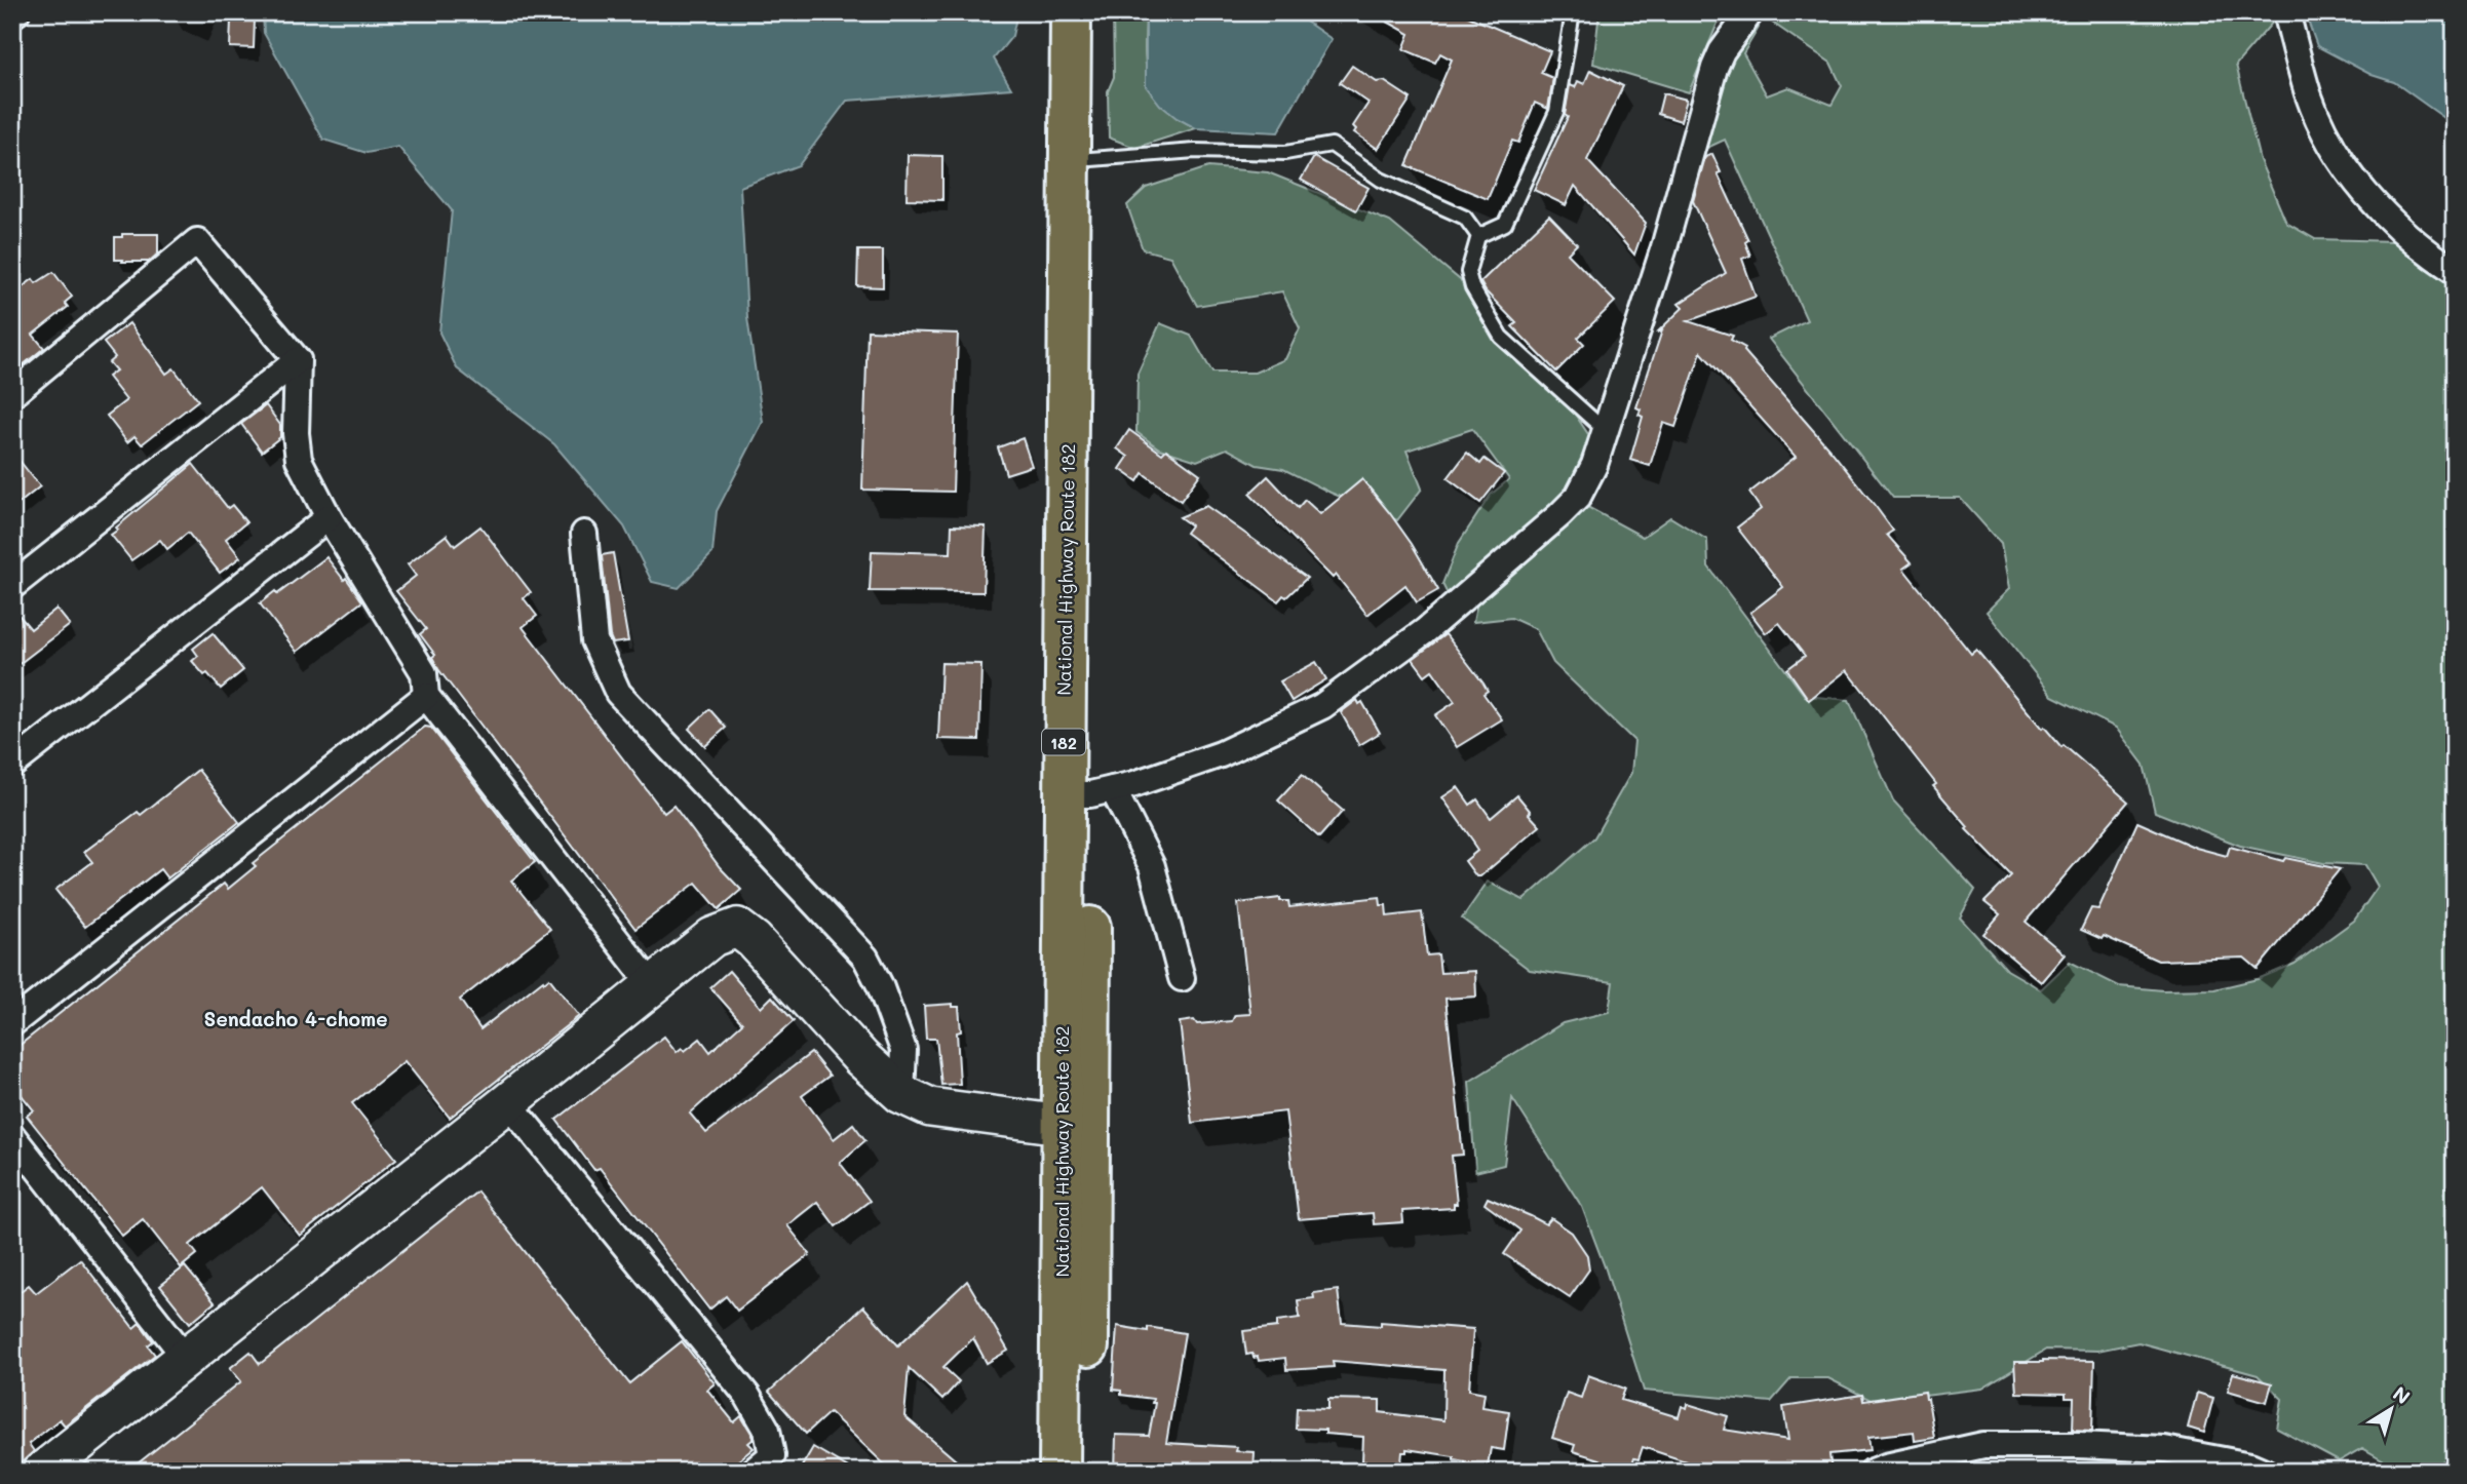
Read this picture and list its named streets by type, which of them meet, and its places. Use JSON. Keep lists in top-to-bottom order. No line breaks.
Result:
{"streets":{"highway":["National Highway Route 182","182"]},"districts":["Sendacho 4-chome"],"north":"top right"}
